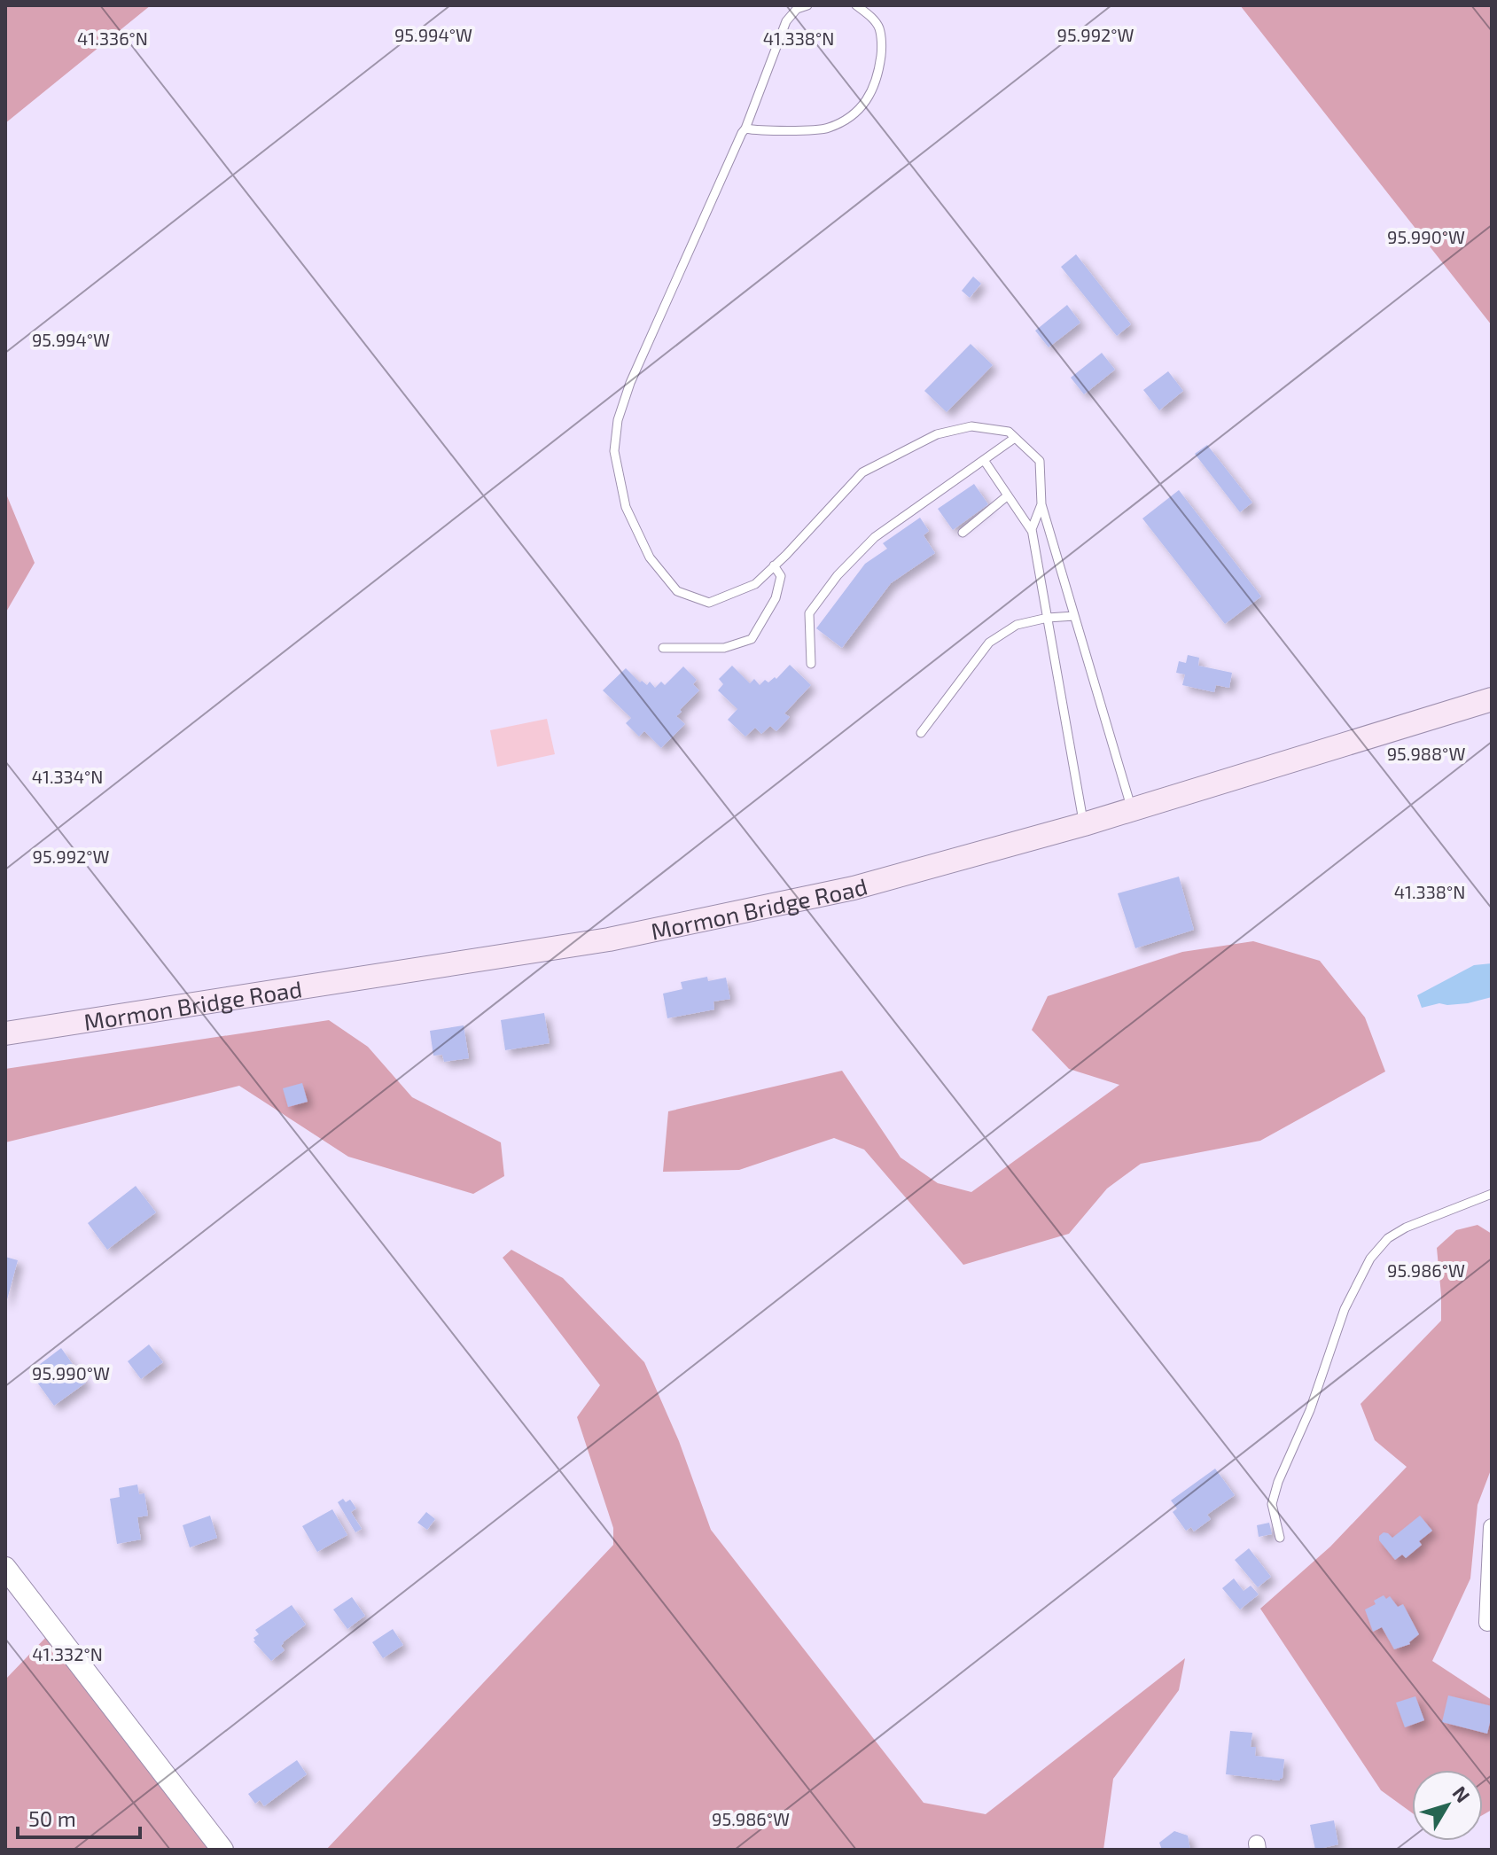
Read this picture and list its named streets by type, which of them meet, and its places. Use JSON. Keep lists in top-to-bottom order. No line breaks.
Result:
{"streets":{"main road":["Mormon Bridge Road"]},"scale_bar":"50 m","north":"top right","coordinates":["95.994°W","95.992°W","41.336°N","41.338°N","95.990°W","95.988°W","41.334°N","95.986°W","41.332°N"]}
